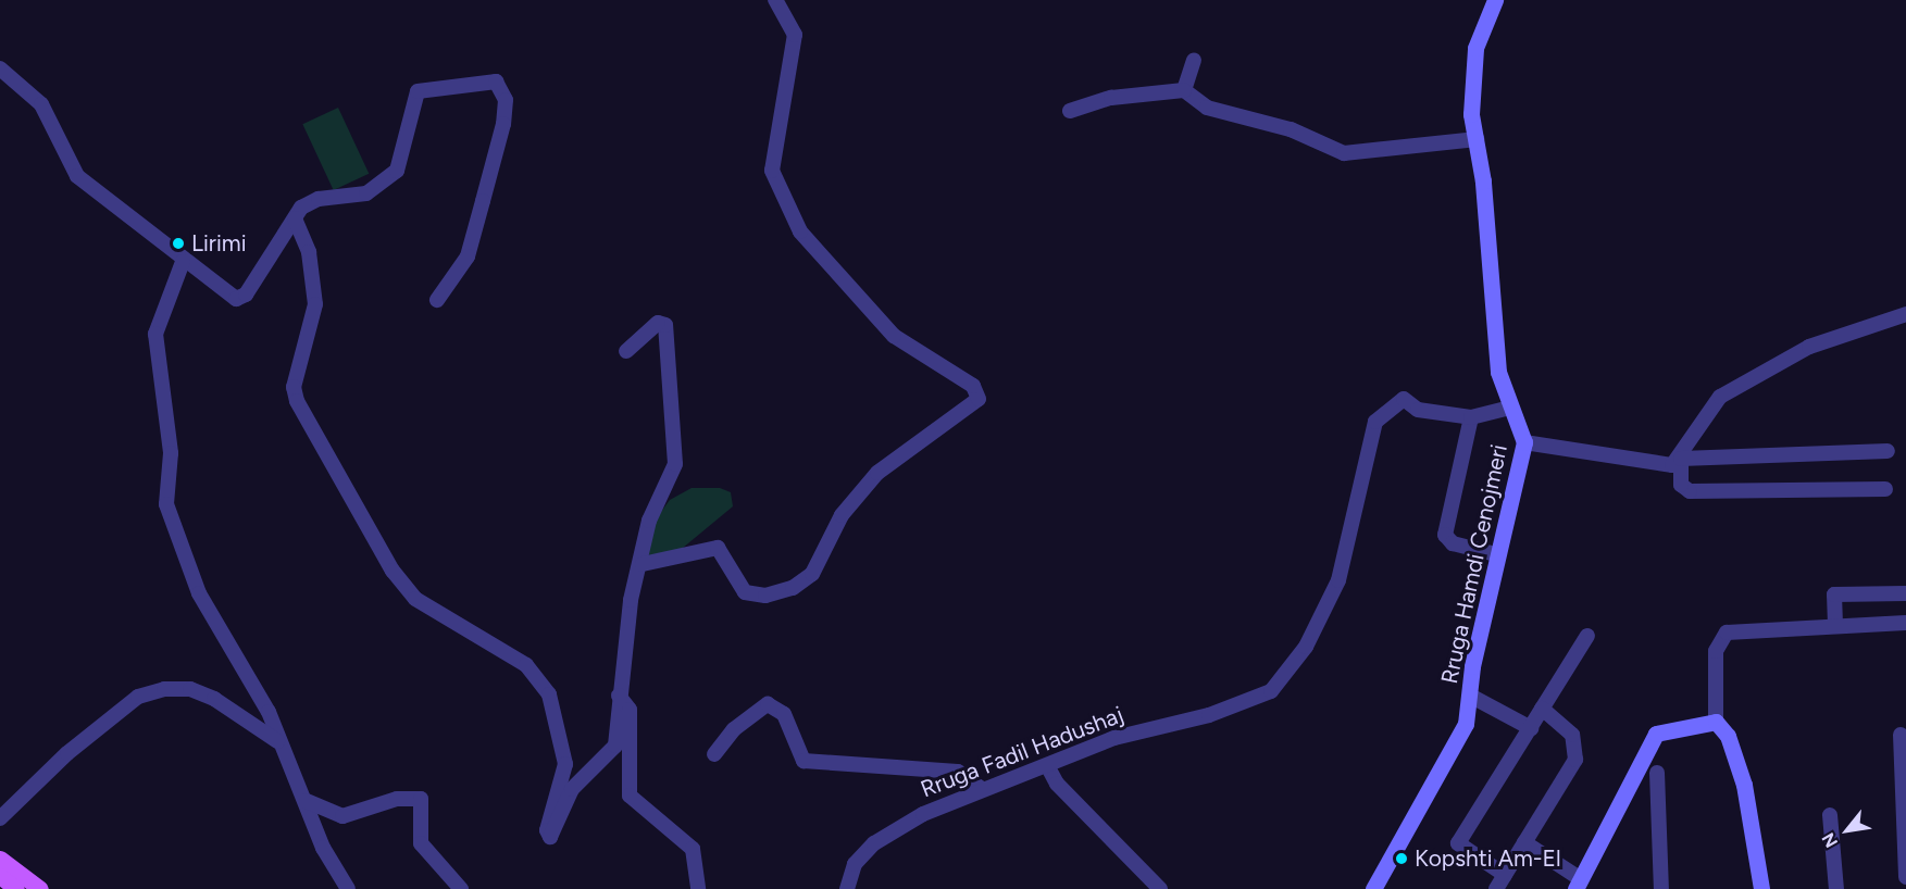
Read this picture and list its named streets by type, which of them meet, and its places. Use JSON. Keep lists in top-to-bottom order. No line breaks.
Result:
{"streets":{"street":["Rruga Hamdi Cenojmeri","Rruga Fadil Hadushaj"]},"crossings":[["Rruga Hamdi Cenojmeri","Rruga Fadil Hadushaj"]],"places":["Lirimi","Kopshti Am-El"],"north":"bottom left"}
